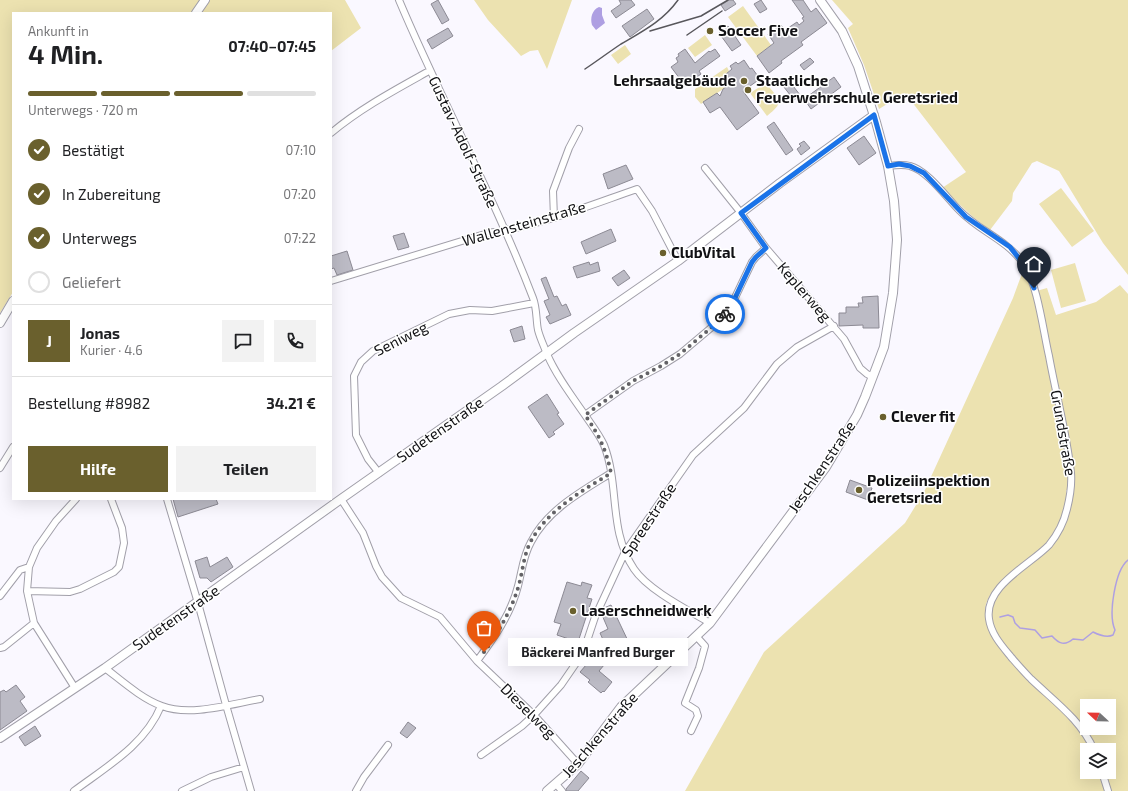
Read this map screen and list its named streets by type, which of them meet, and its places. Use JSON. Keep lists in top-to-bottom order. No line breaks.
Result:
{"streets":{"street":["Gustav-Adolf-Straße","Wallensteinstraße","Keplerweg","Seniweg","Sudetenstraße","Grundstraße","Jeschkenstraße","Spreestraße","Dieselweg"]},"crossings":[["Gustav-Adolf-Straße","Wallensteinstraße"],["Gustav-Adolf-Straße","Seniweg"],["Gustav-Adolf-Straße","Sudetenstraße"],["Gustav-Adolf-Straße","Jeschkenstraße"],["Gustav-Adolf-Straße","Spreestraße"],["Wallensteinstraße","Sudetenstraße"],["Keplerweg","Sudetenstraße"],["Keplerweg","Jeschkenstraße"],["Keplerweg","Spreestraße"],["Seniweg","Sudetenstraße"],["Sudetenstraße","Jeschkenstraße"],["Sudetenstraße","Dieselweg"],["Grundstraße","Jeschkenstraße"],["Jeschkenstraße","Dieselweg"],["Spreestraße","Dieselweg"]],"places":["Soccer Five","Lehrsaalgebäude","Staatliche Feuerwehrschule Geretsried","ClubVital","Clever fit","Polizeiinspektion Geretsried","Laserschneidwerk","Bäckerei Manfred Burger"],"north":"left","page":{"heading":["4 Min.","Ankunft in","07:40–07:45"],"panel":["Jonas","Kurier · 4.6","Bestellung #8982","34.21 €"],"bar":"Unterwegs · 720 m","list":[["Bestätigt","07:10"],["In Zubereitung","07:20"],["Unterwegs","07:22"],"Geliefert"],"round":"J","buttons":["Hilfe","Teilen"],"bubble":"Bäckerei Manfred Burger"}}
